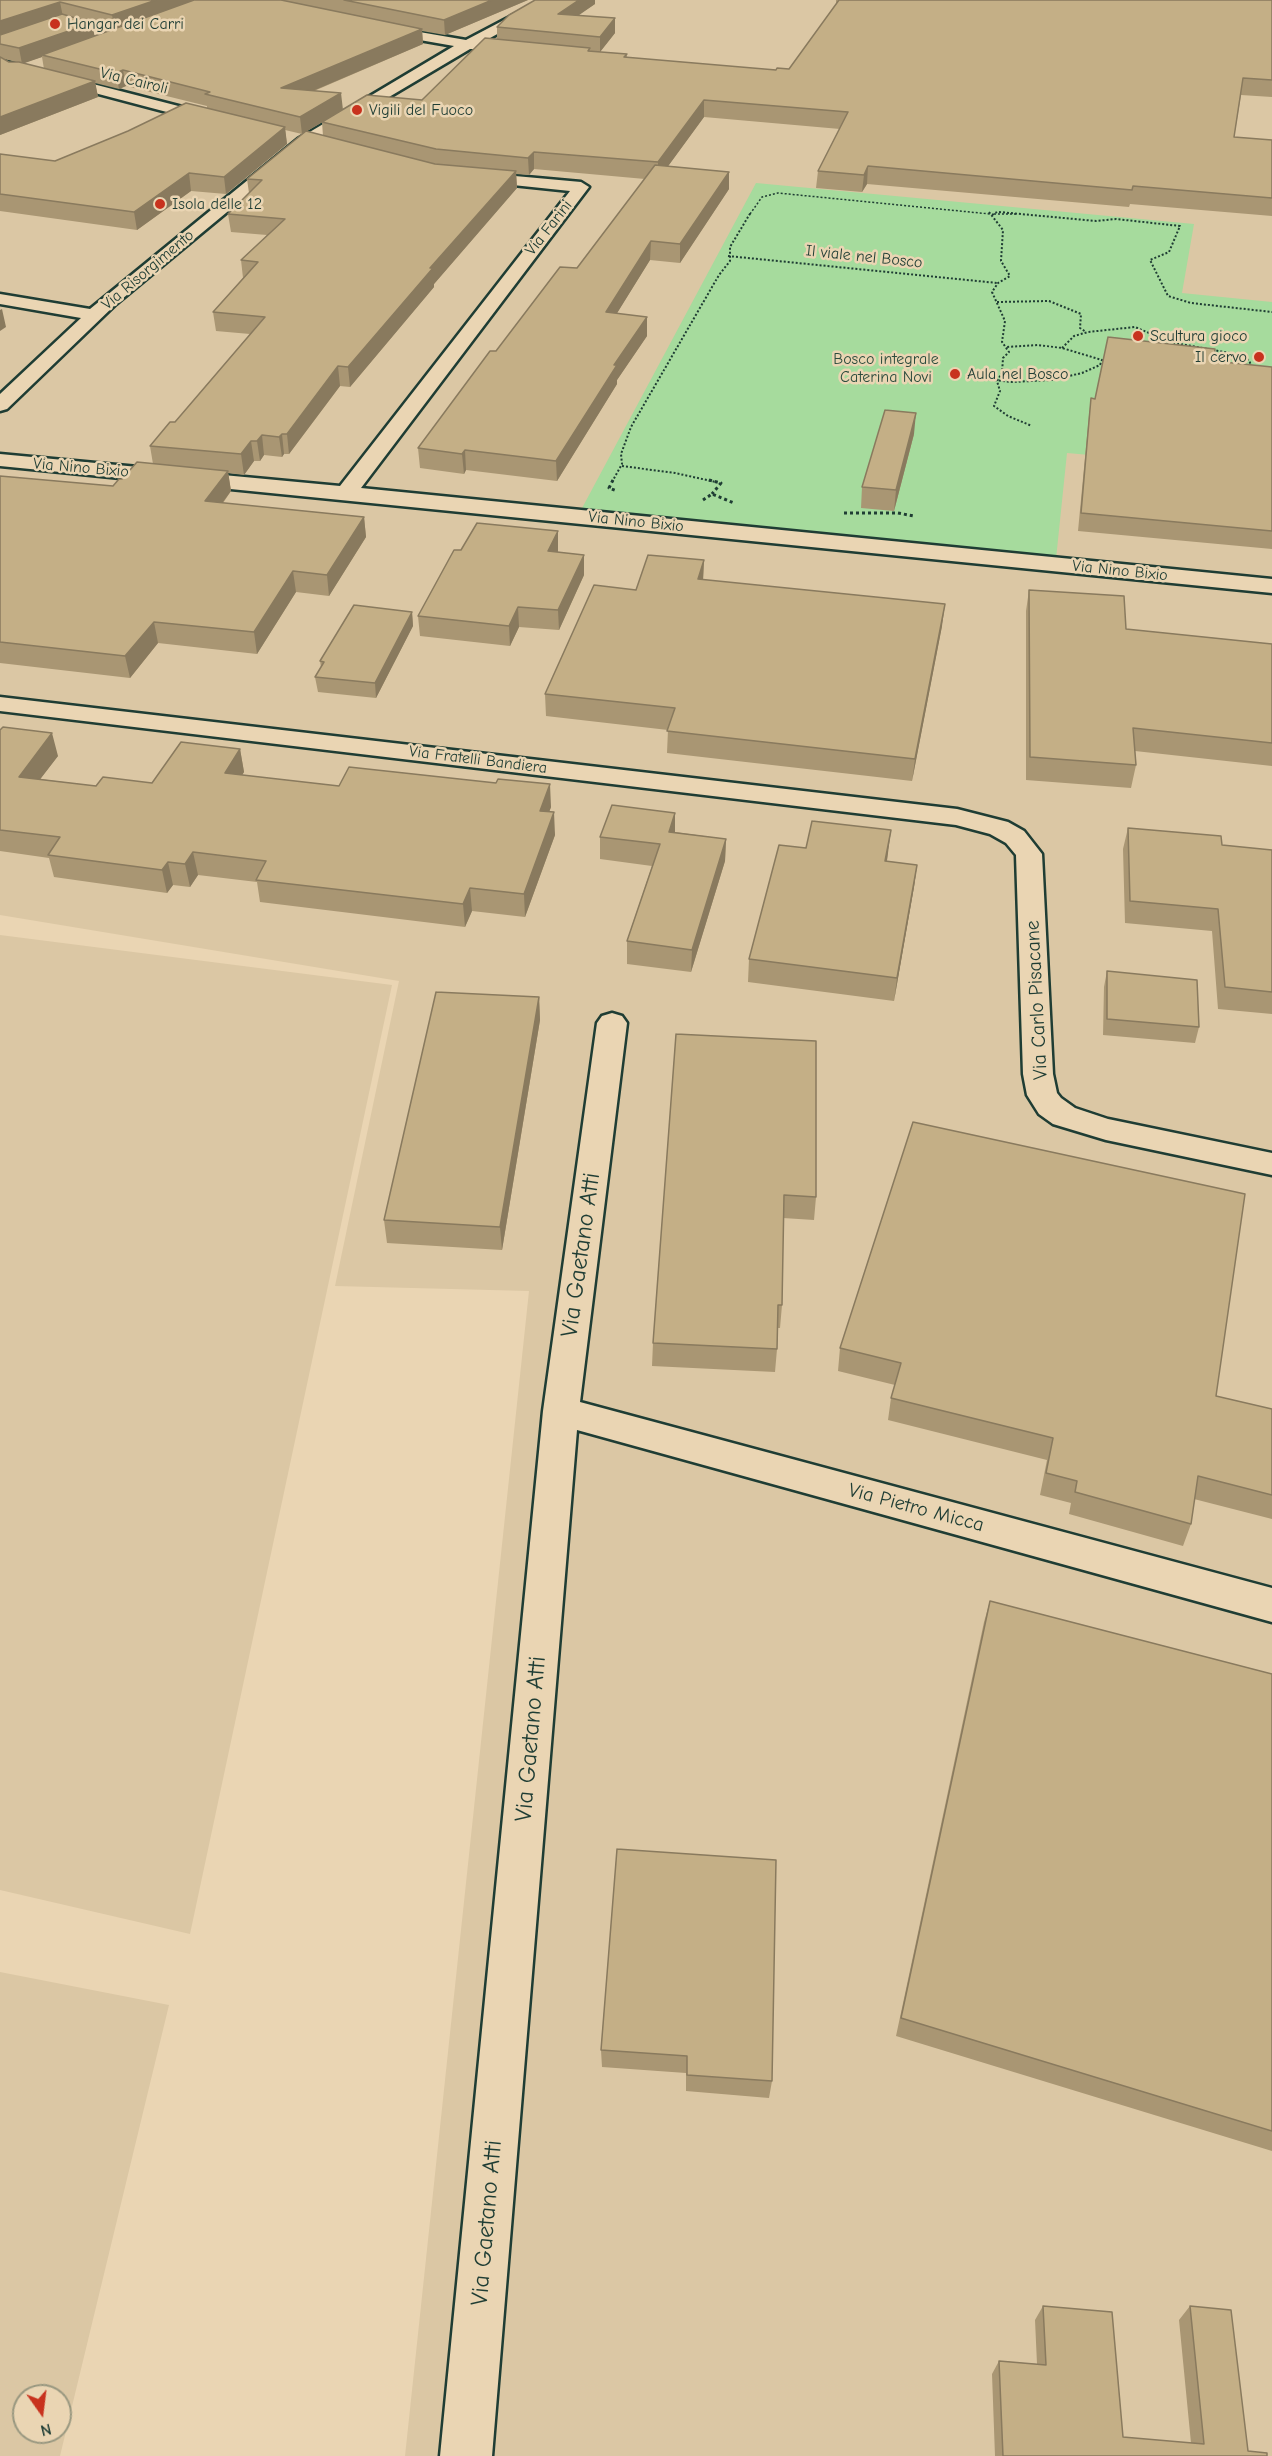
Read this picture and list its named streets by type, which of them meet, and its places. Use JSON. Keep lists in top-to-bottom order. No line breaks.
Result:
{"streets":{"street":["Via Cairoli","Via Farini","Via Risorgimento","Via Nino Bixio","Via Fratelli Bandiera","Via Carlo Pisacane","Via Gaetano Atti","Via Pietro Micca"],"path":["Il viale nel Bosco"]},"crossings":[["Via Farini","Via Nino Bixio"],["Via Fratelli Bandiera","Via Carlo Pisacane"],["Via Gaetano Atti","Via Pietro Micca"]],"parks":["Bosco integrale Caterina Novi"],"places":["Hangar dei Carri","Vigili del Fuoco","Isola delle 12","Scultura gioco","Il cervo","Aula nel Bosco"],"north":"bottom"}
